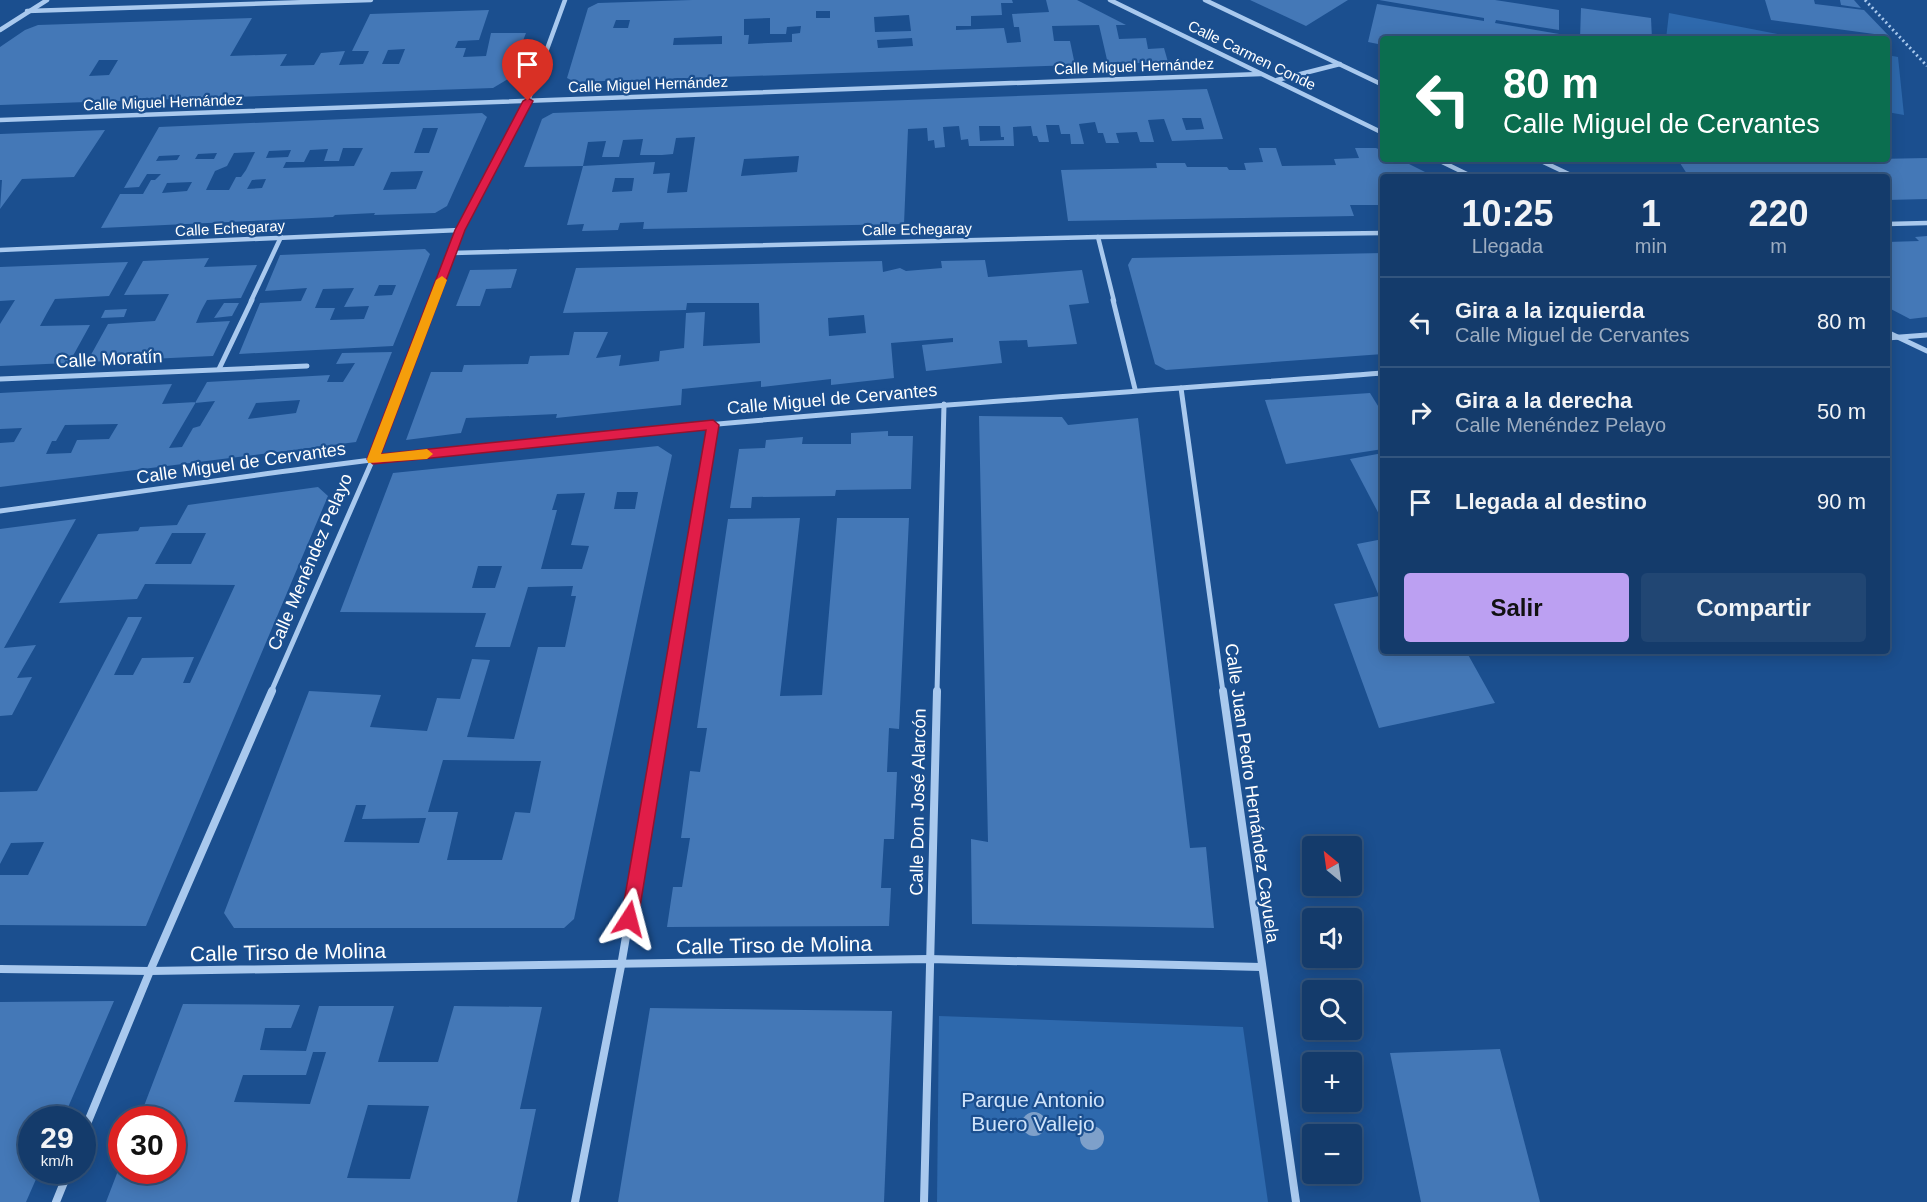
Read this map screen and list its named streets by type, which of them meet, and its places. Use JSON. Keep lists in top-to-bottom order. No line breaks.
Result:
{"streets":{"street":["Calle Carmen Conde","Calle Miguel Hernández","Calle Echegaray","Calle Moratín","Calle Miguel de Cervantes","Calle Menéndez Pelayo","Calle Juan Pedro Hernández Cayuela","Calle Don José Alarcón","Calle Tirso de Molina"]},"crossings":[["Calle Carmen Conde","Calle Miguel Hernández"],["Calle Miguel Hernández","Calle Menéndez Pelayo"],["Calle Echegaray","Calle Menéndez Pelayo"],["Calle Miguel de Cervantes","Calle Menéndez Pelayo"],["Calle Miguel de Cervantes","Calle Juan Pedro Hernández Cayuela"],["Calle Miguel de Cervantes","Calle Don José Alarcón"],["Calle Menéndez Pelayo","Calle Tirso de Molina"],["Calle Juan Pedro Hernández Cayuela","Calle Tirso de Molina"],["Calle Don José Alarcón","Calle Tirso de Molina"]],"parks":["Parque Antonio Buero Vallejo"],"north":"top left","page":{"turn":["80 m","Calle Miguel de Cervantes"],"eta":["10:25","Llegada","1","min","220","m"],"list":[{"name":"Gira a la izquierda","note":"Calle Miguel de Cervantes","value":"80 m"},{"name":"Gira a la derecha","note":"Calle Menéndez Pelayo","value":"50 m"},{"name":"Llegada al destino","value":"90 m"}],"buttons":["Salir","Compartir"],"map_buttons":["+","−"],"speed":"29 km/h","limit":"30"}}
